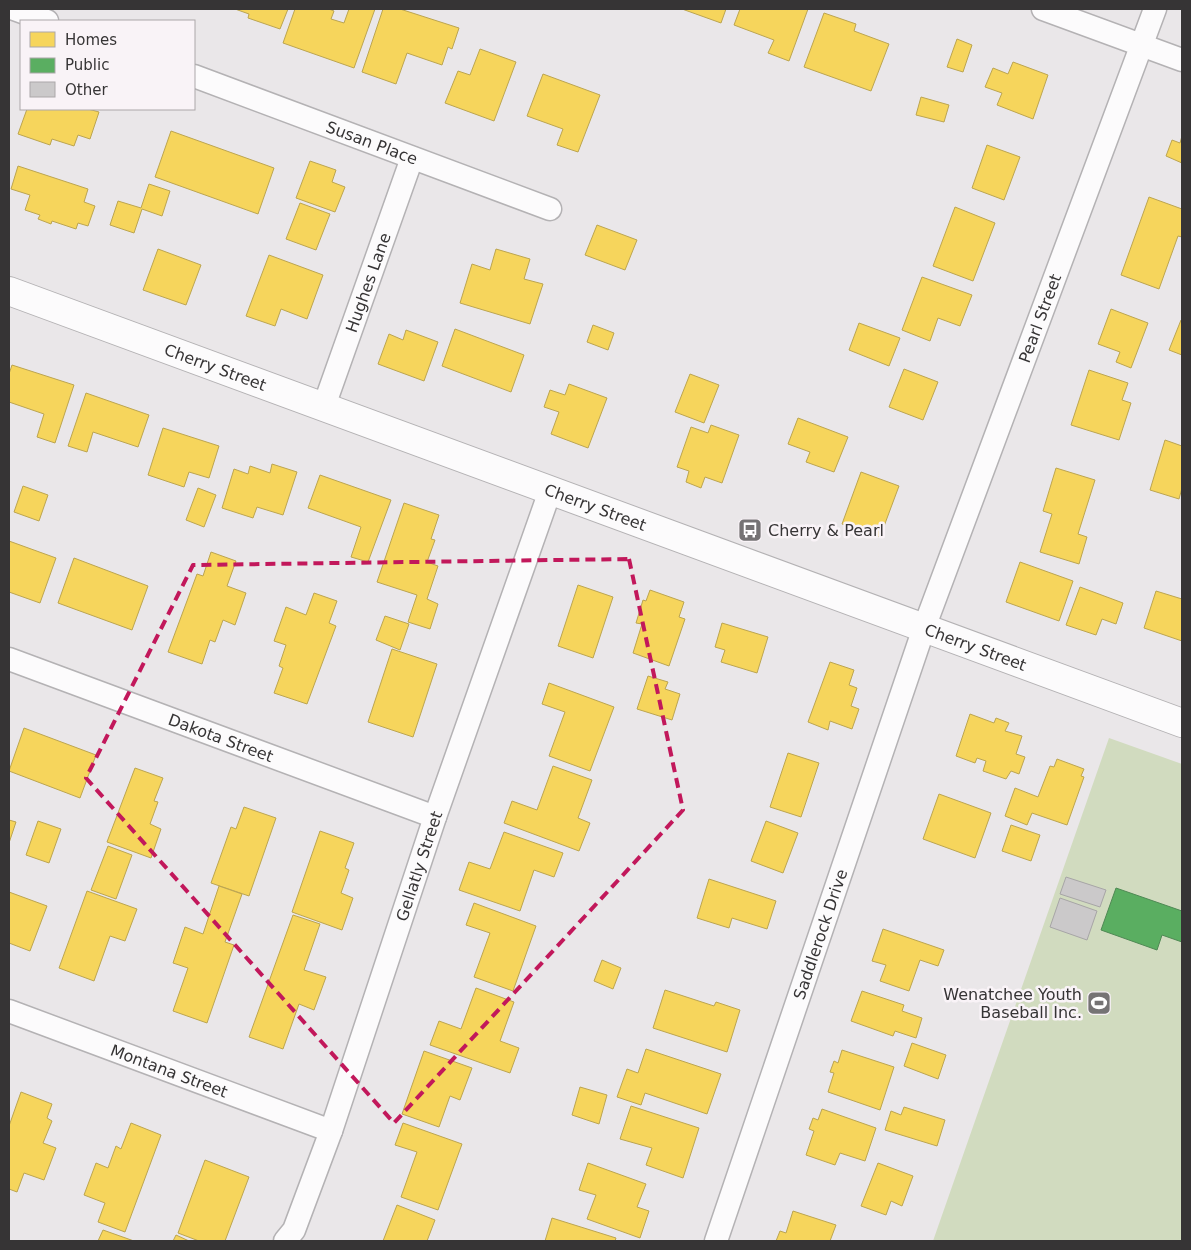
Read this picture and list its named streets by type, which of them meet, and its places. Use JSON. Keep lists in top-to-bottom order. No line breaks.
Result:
{"streets":{"main road":["Cherry Street"],"street":["Susan Place","Hughes Lane","Pearl Street","Dakota Street","Gellatly Street","Saddlerock Drive","Montana Street"]},"crossings":[["Susan Place","Hughes Lane"],["Hughes Lane","Cherry Street"],["Pearl Street","Cherry Street"],["Pearl Street","Saddlerock Drive"],["Cherry Street","Gellatly Street"],["Cherry Street","Saddlerock Drive"],["Dakota Street","Gellatly Street"],["Gellatly Street","Montana Street"]],"places":{"bus stop":["Cherry & Pearl"],"sports":["Wenatchee Youth Baseball Inc."]},"legend":["Homes","Public","Other"]}
